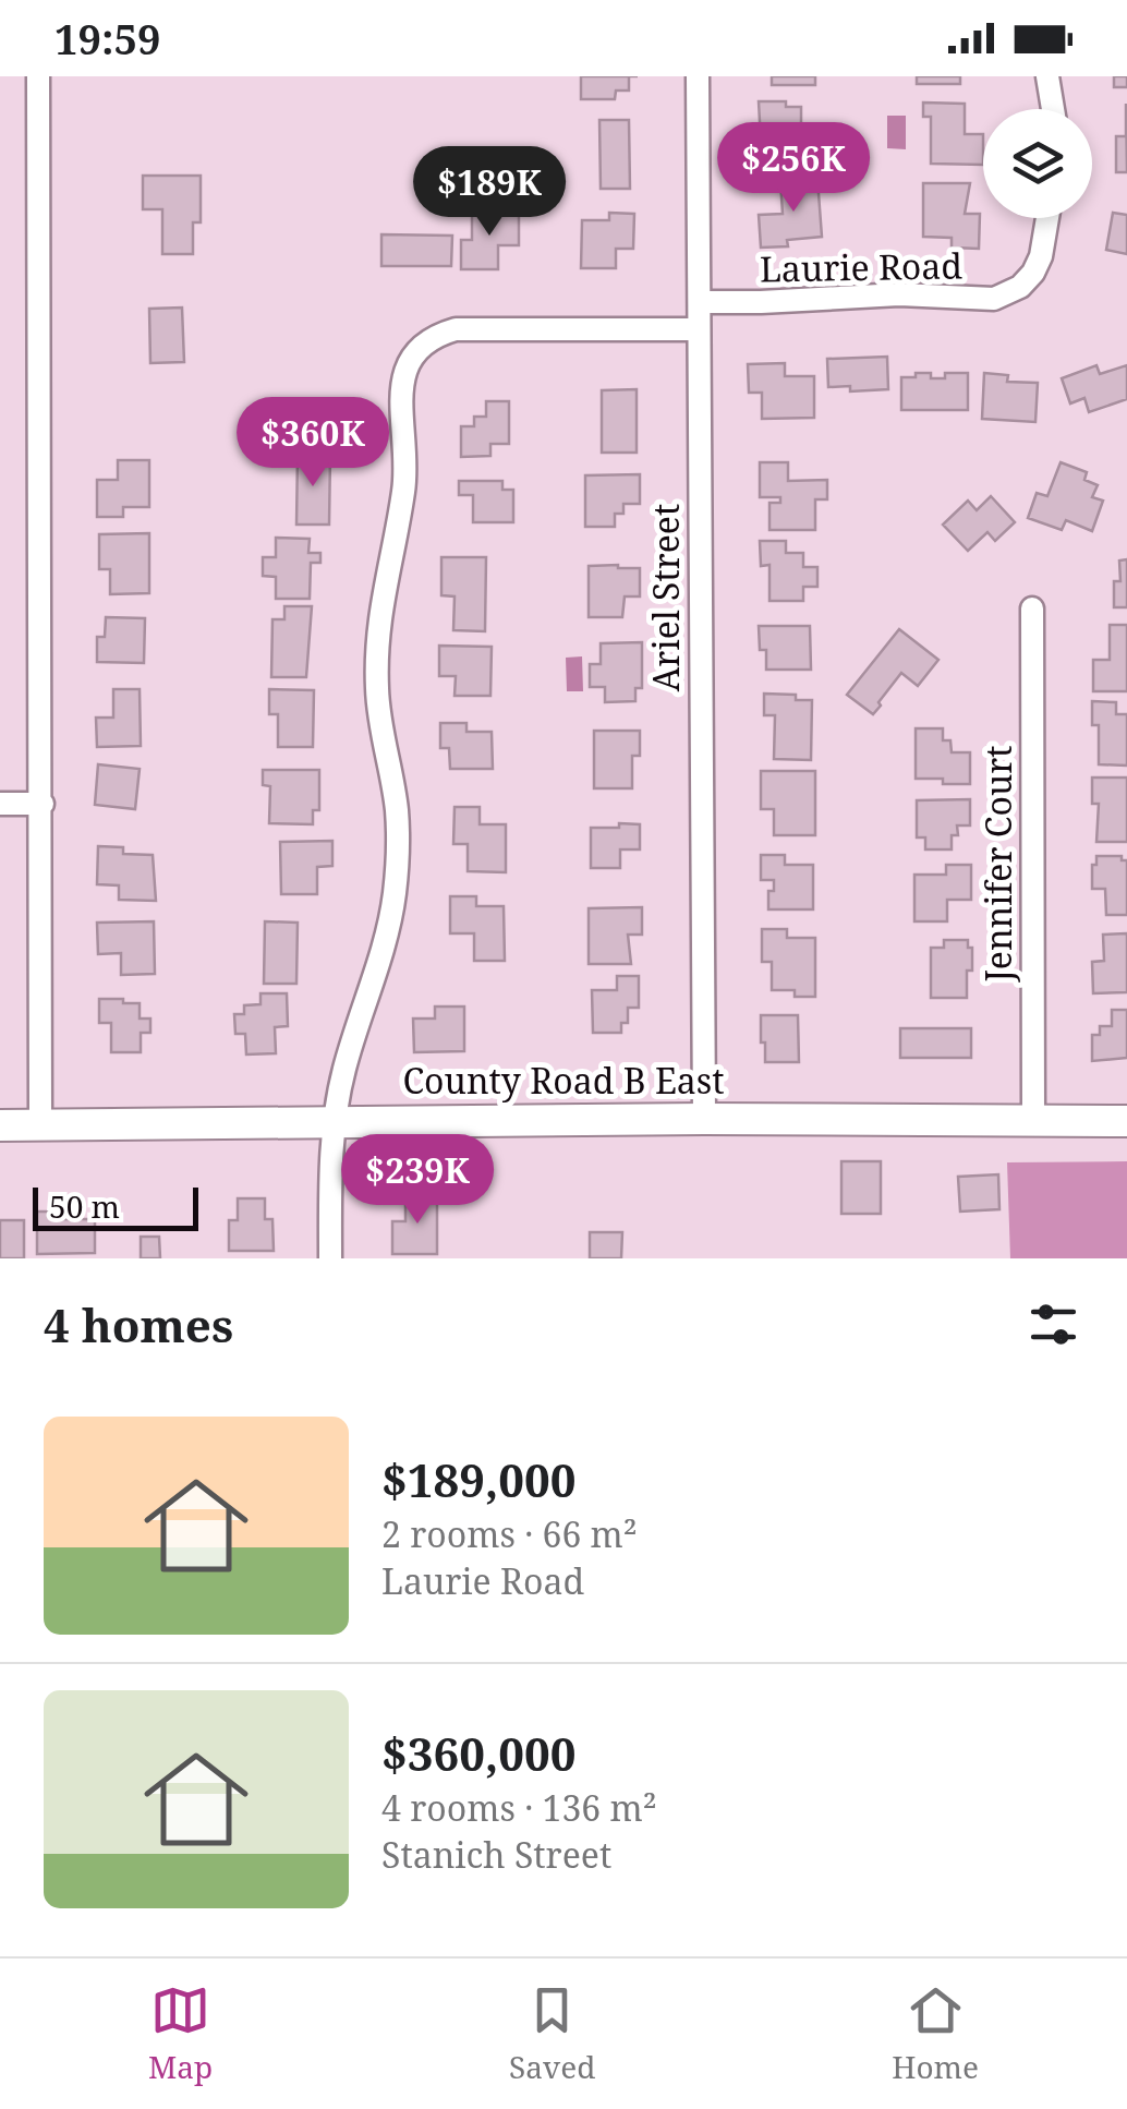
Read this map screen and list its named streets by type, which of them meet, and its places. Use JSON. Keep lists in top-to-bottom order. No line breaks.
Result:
{"streets":{"street":["Laurie Road","Ariel Street","Jennifer Court","County Road B East"]},"crossings":[["Laurie Road","Ariel Street"],["Ariel Street","County Road B East"],["Jennifer Court","County Road B East"]],"scale_bar":"50 m","page":{"status":"19:59","price":["$256K","$189K","$360K","$239K"],"scale":"50 m","heading":"4 homes","list":[{"name":"$189,000","note":"2 rooms · 66 m² · Laurie Road"},{"name":"$360,000","note":"4 rooms · 136 m² · Stanich Street"}],"tabs":["Map","Saved","Home"]}}
